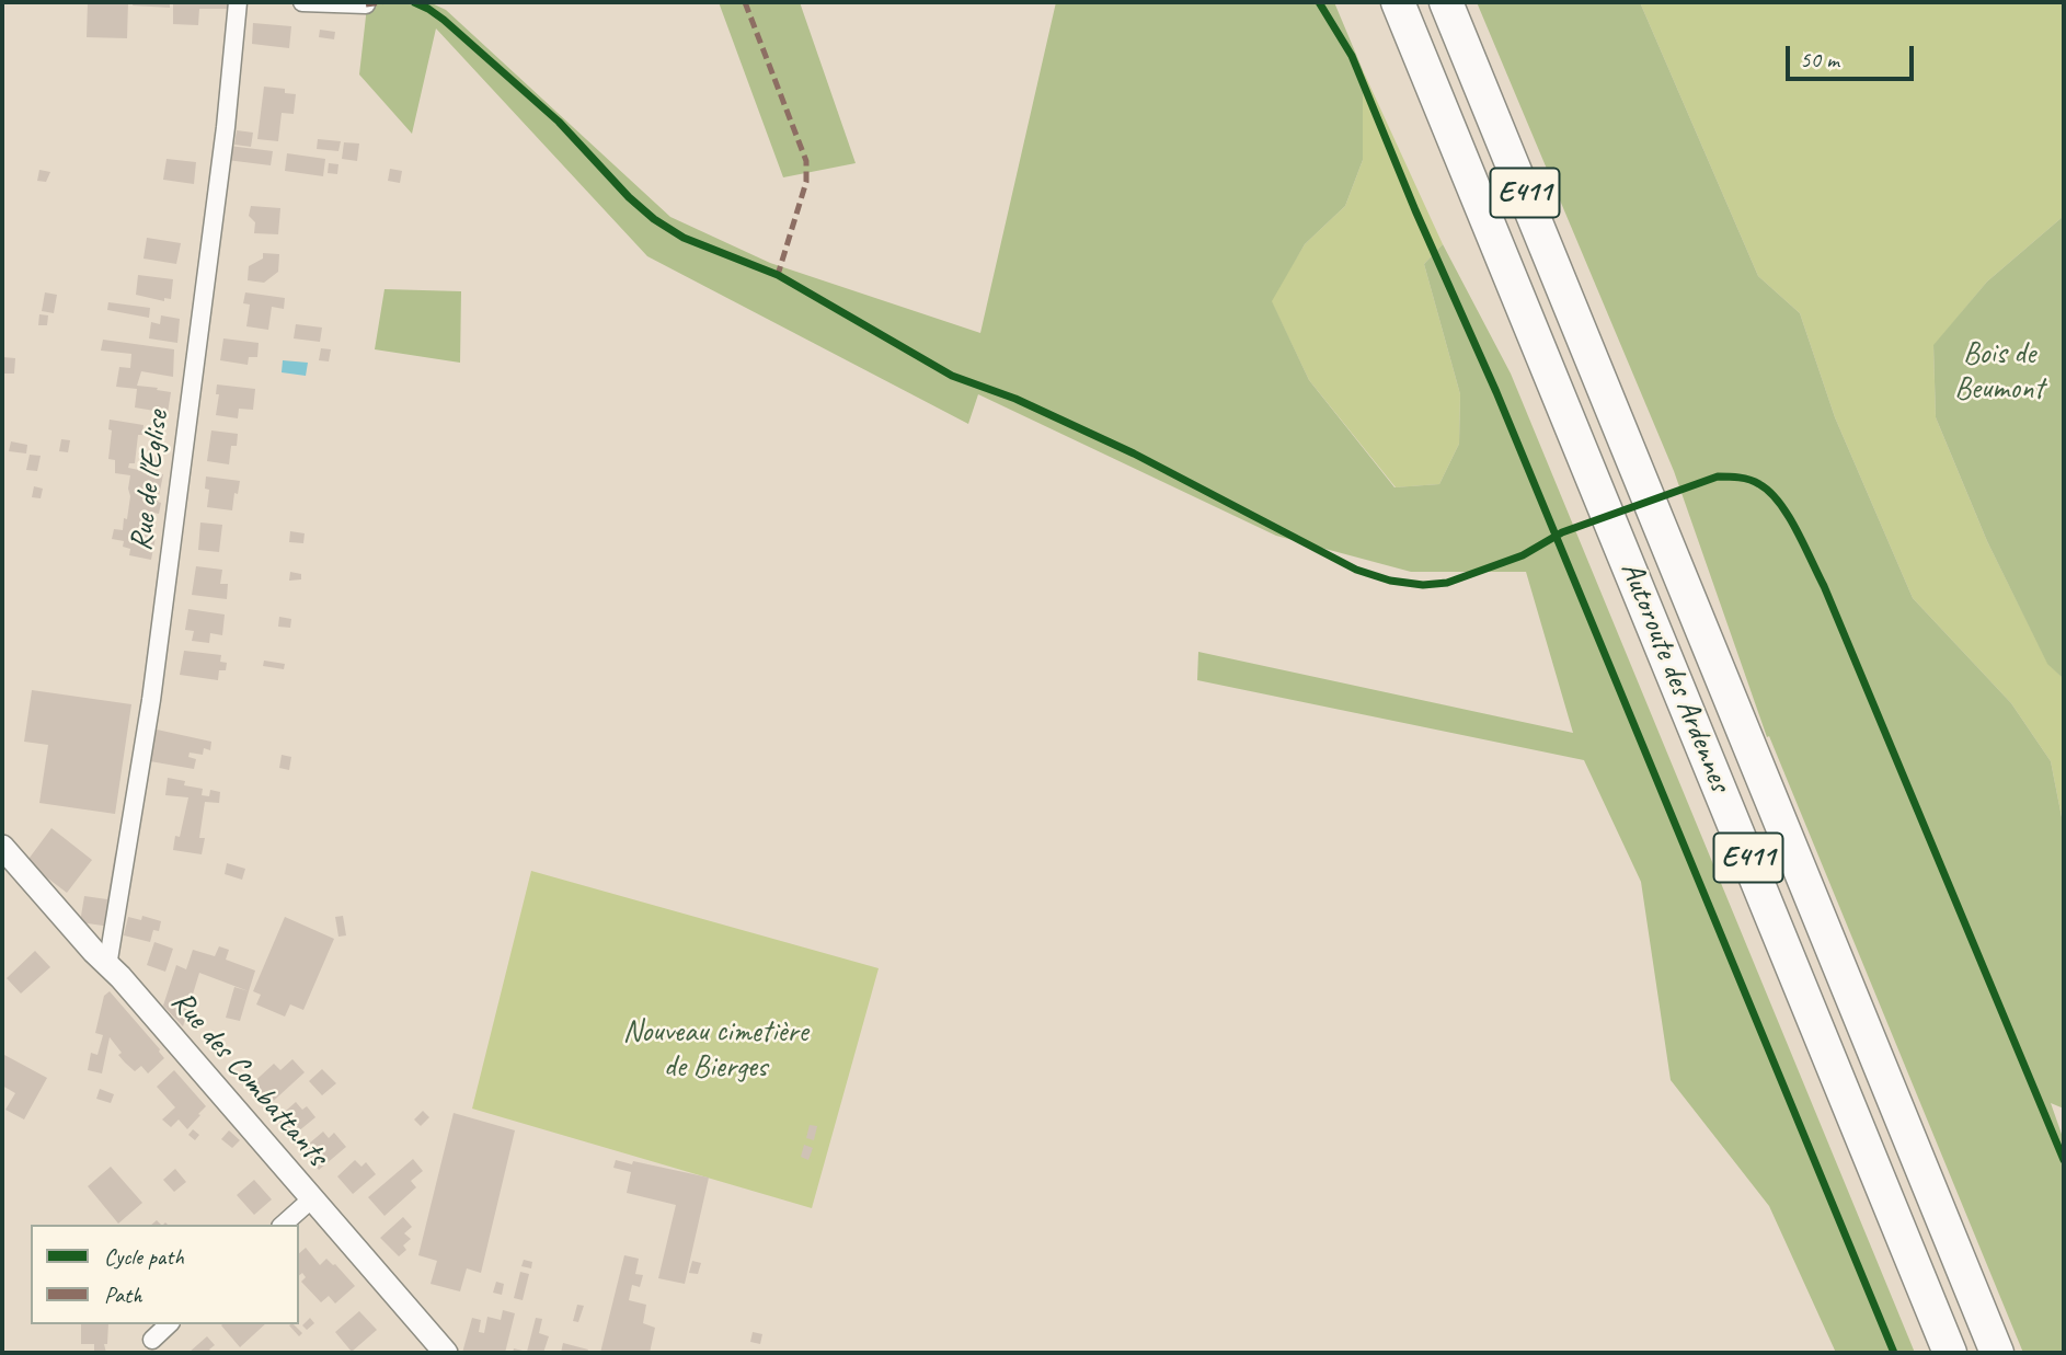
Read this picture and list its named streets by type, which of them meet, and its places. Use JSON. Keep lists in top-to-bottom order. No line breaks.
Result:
{"streets":{"highway":["E411","Autoroute des Ardennes"],"street":["Rue de l'Eglise","Rue des Combattants"]},"crossings":[["Rue de l'Eglise","Rue des Combattants"]],"parks":["Bois de Beumont","Nouveau cimetière de Bierges"],"legend":["Cycle path","Path"],"scale_bar":"50 m"}
